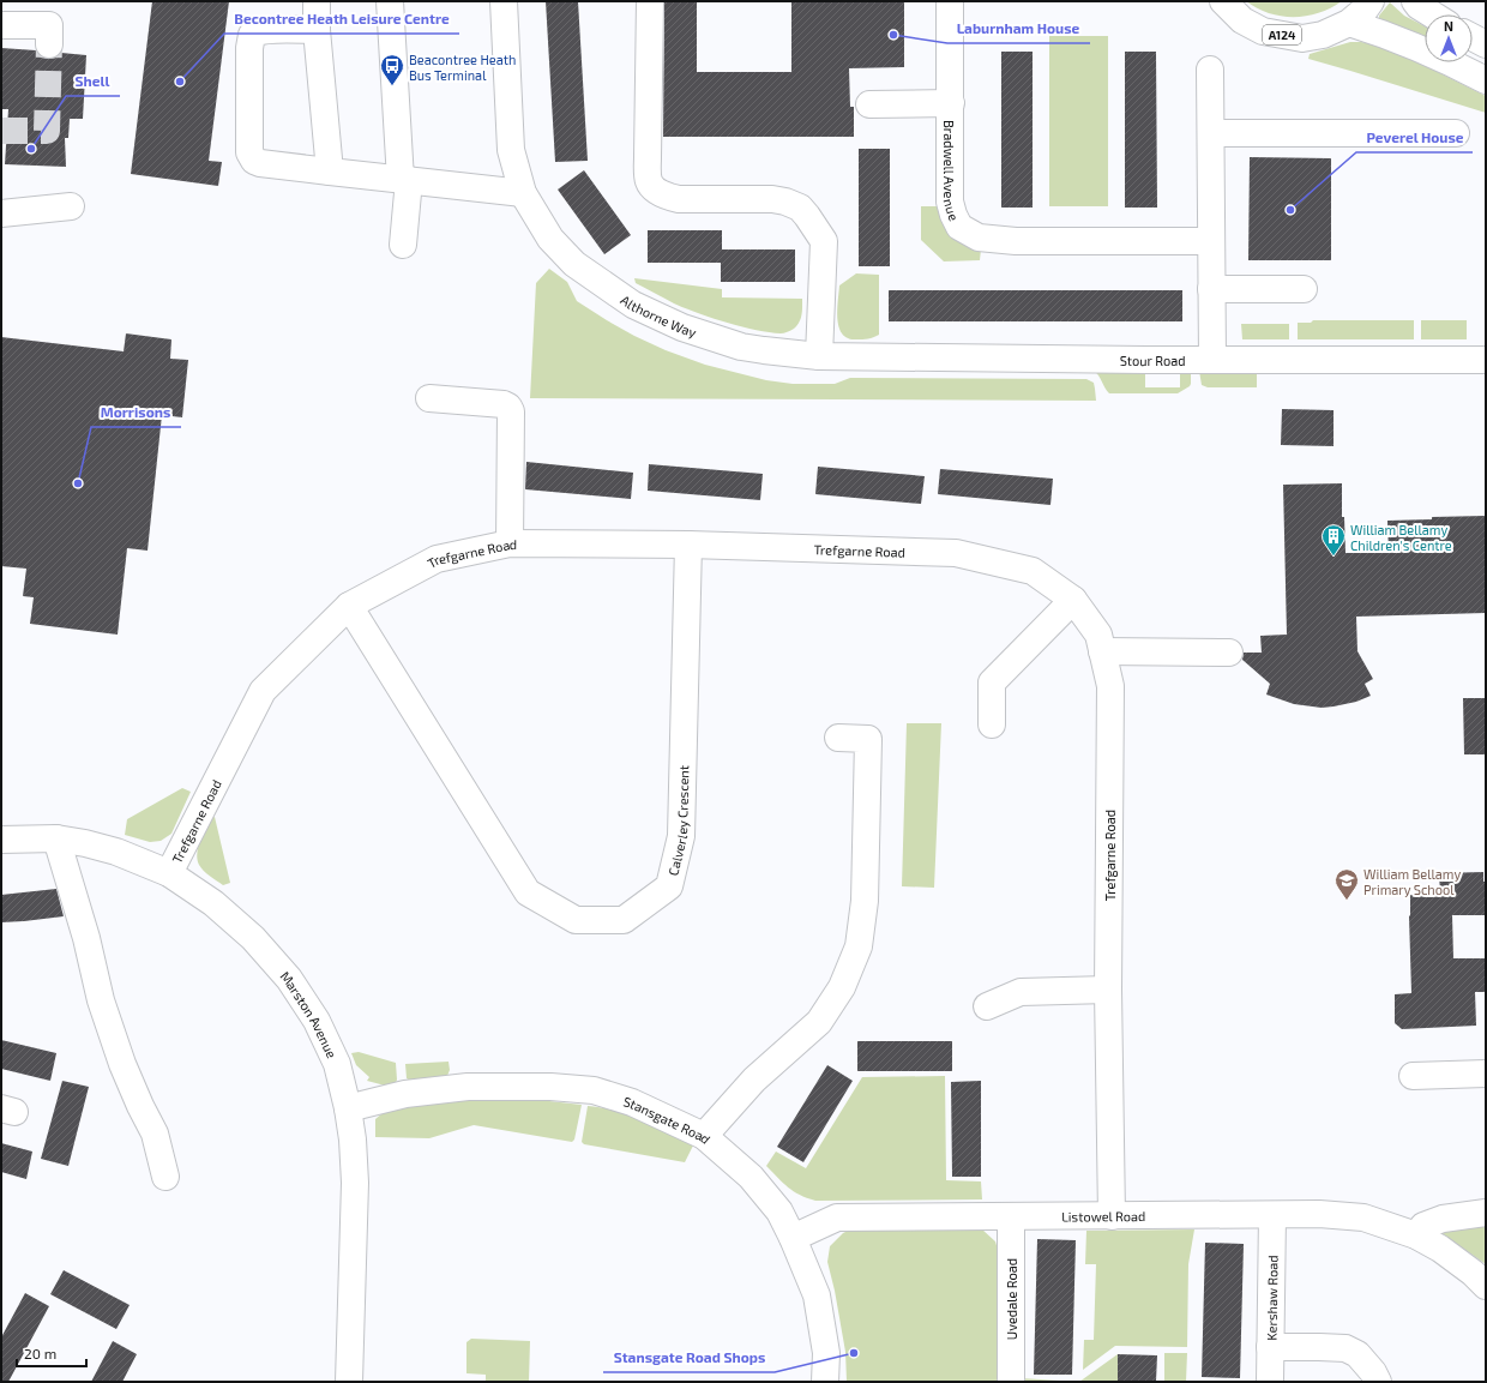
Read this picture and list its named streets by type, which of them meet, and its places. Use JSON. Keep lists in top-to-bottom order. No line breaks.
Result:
{"streets":{"street":["A124","Bradwell Avenue","Althorne Way","Stour Road","Trefgarne Road","Calverley Crescent","Marston Avenue","Stansgate Road","Listowel Road","Kershaw Road","Uvedale Road"]},"crossings":[["Althorne Way","Stour Road"],["Trefgarne Road","Calverley Crescent"],["Trefgarne Road","Marston Avenue"],["Trefgarne Road","Listowel Road"],["Marston Avenue","Stansgate Road"],["Stansgate Road","Listowel Road"],["Listowel Road","Kershaw Road"],["Listowel Road","Uvedale Road"]],"places":{"other":["Laburnham House","Becontree Heath Leisure Centre","Shell","Peverel House","Morrisons","Stansgate Road Shops"],"bus stop":["Beacontree Heath Bus Terminal"],"building":["William Bellamy Children's Centre"],"school or university":["William Bellamy Primary School"]},"scale_bar":"20 m","north":"top"}
